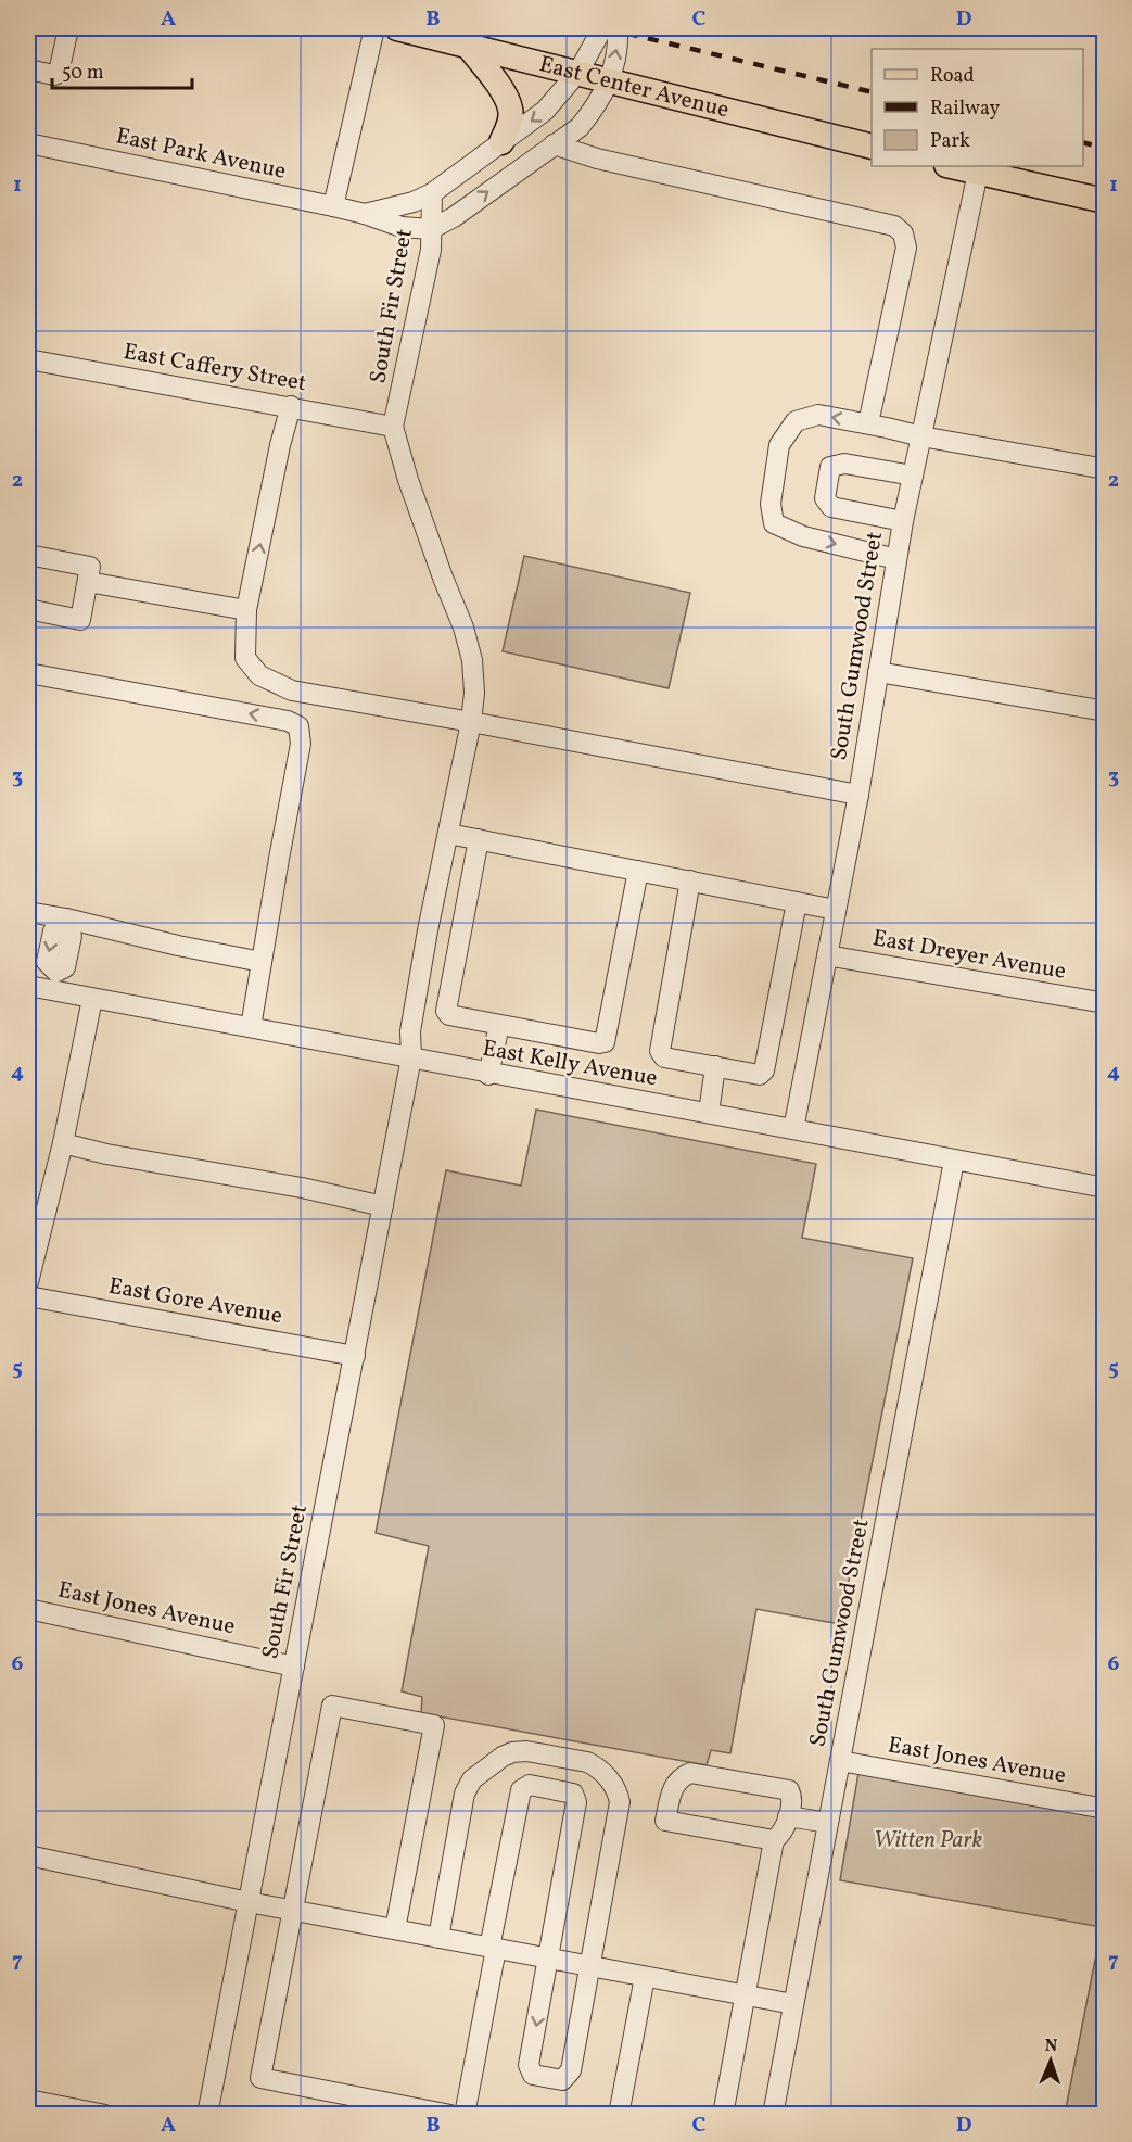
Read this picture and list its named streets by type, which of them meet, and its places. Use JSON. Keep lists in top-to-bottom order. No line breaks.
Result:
{"streets":{"main road":["East Center Avenue"],"street":["East Park Avenue","South Fir Street","East Caffery Street","South Gumwood Street","East Dreyer Avenue","East Kelly Avenue","East Gore Avenue","East Jones Avenue"]},"crossings":[["East Center Avenue","East Park Avenue"],["East Park Avenue","South Fir Street"],["South Fir Street","East Caffery Street"],["South Fir Street","East Kelly Avenue"],["South Fir Street","East Gore Avenue"],["South Fir Street","East Jones Avenue"],["South Gumwood Street","East Dreyer Avenue"],["South Gumwood Street","East Kelly Avenue"],["South Gumwood Street","East Jones Avenue"]],"parks":["Witten Park"],"legend":["Road","Railway","Park"],"scale_bar":"50 m","north":"top","grid":{"columns":["A","B","C","D"],"rows":["1","2","3","4","5","6","7"]}}
